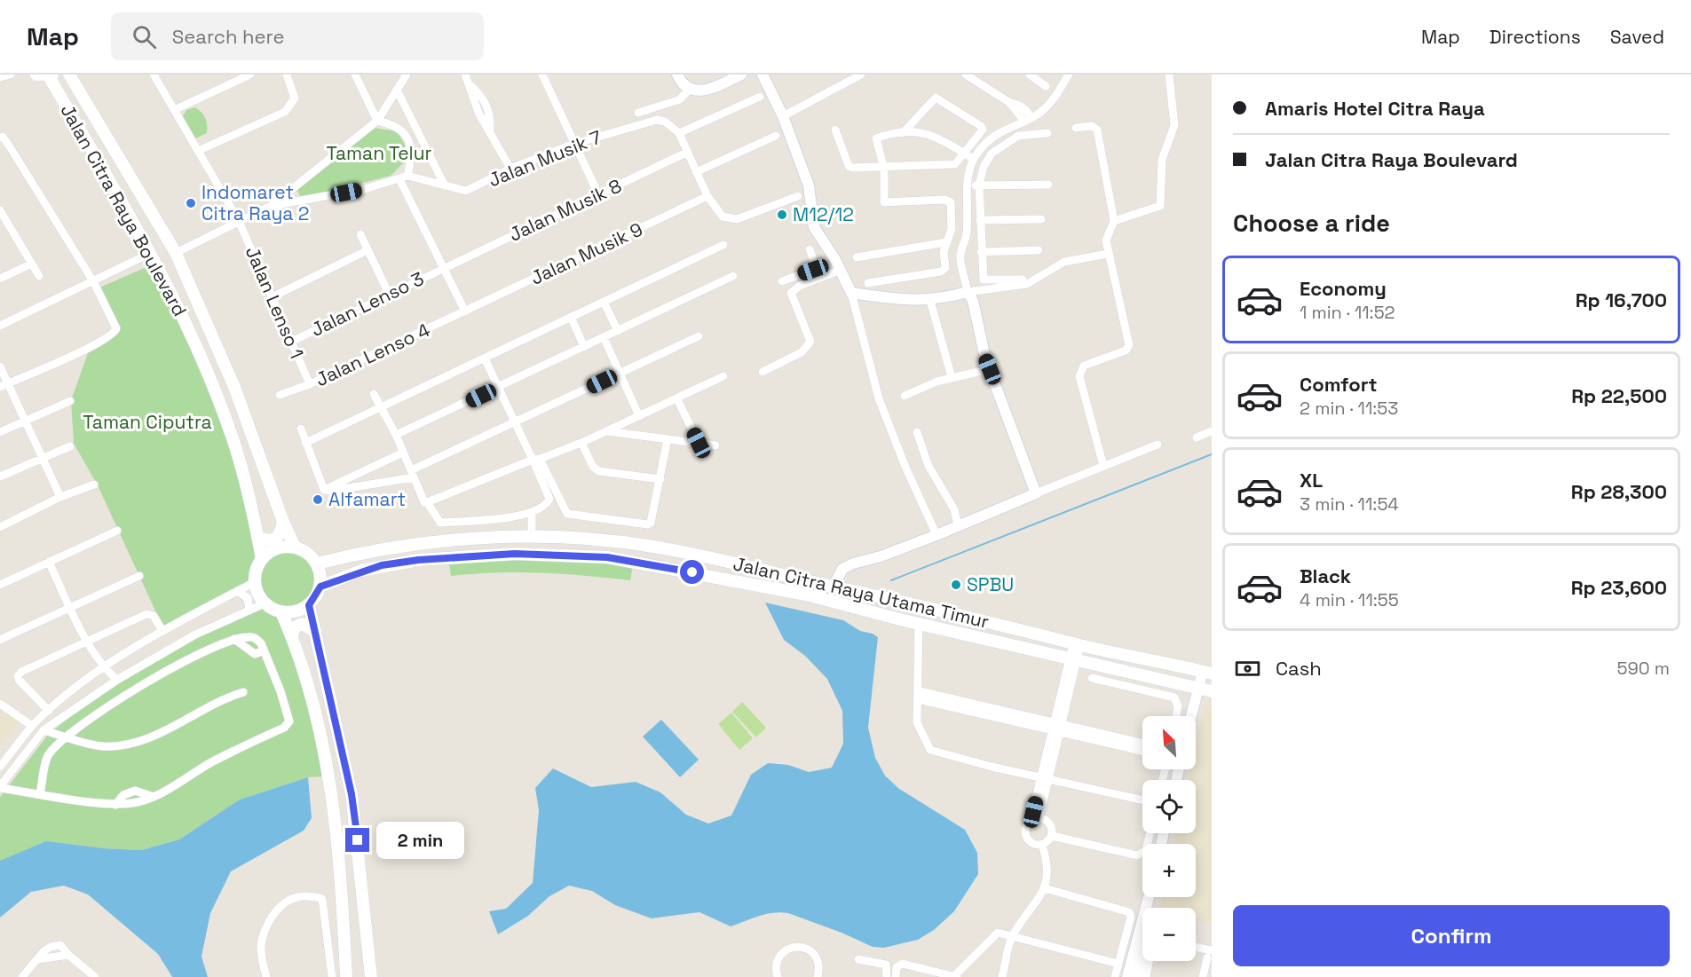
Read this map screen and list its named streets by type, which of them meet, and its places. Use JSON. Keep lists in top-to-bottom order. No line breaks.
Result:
{"streets":{"main road":["Jalan Citra Raya Boulevard","Jalan Citra Raya Utama Timur"],"street":["Jalan Musik 7","Jalan Musik 8","Jalan Musik 9","Jalan Lenso 1","Jalan Lenso 3","Jalan Lenso 4"]},"crossings":[["Jalan Citra Raya Boulevard","Jalan Citra Raya Utama Timur"],["Jalan Musik 8","Jalan Lenso 3"],["Jalan Musik 9","Jalan Lenso 4"],["Jalan Lenso 1","Jalan Lenso 3"],["Jalan Lenso 1","Jalan Lenso 4"]],"parks":["Taman Telur","Taman Ciputra"],"places":["Indomaret Citra Raya 2","M12/12","Alfamart","SPBU"],"north":"top left","page":{"header":"Map","search":"Search here","nav":["Map","Directions","Saved"],"banner":["Amaris Hotel Citra Raya","Jalan Citra Raya Boulevard"],"heading":"Choose a ride","list":[{"name":"Economy","note":"1 min · 11:52","value":"Rp 16,700"},{"name":"Comfort","note":"2 min · 11:53","value":"Rp 22,500"},{"name":"XL","note":"3 min · 11:54","value":"Rp 28,300"},{"name":"Black","note":"4 min · 11:55","value":"Rp 23,600"}],"pay":["Cash","590 m"],"map_buttons":["+","−"],"bubble":"2 min","buttons":"Confirm"}}
